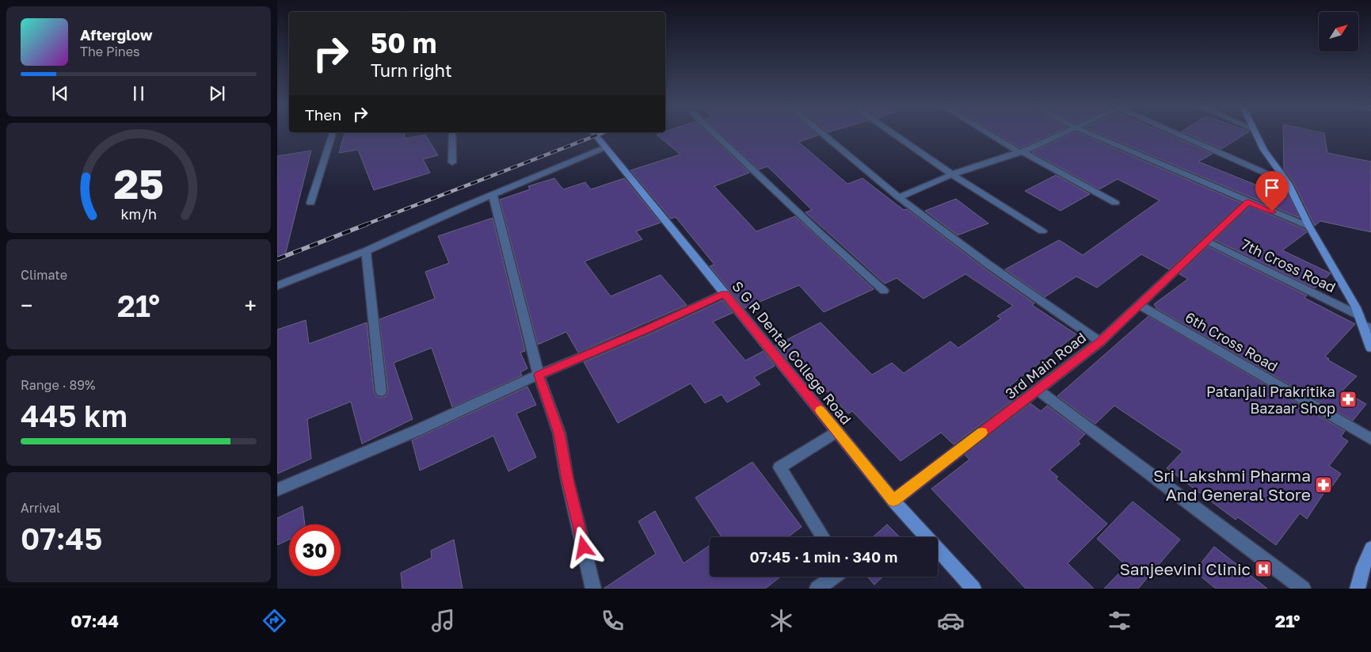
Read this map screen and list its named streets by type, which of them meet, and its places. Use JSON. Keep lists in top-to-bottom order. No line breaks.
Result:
{"streets":{"street":["7th Cross Road","6th Cross Road","S G R Dental College Road","3rd Main Road"]},"crossings":[["7th Cross Road","3rd Main Road"],["6th Cross Road","3rd Main Road"],["S G R Dental College Road","3rd Main Road"]],"places":{"pharmacy":["Patanjali Prakritika Bazaar Shop","Sri Lakshmi Pharma And General Store"],"hospital":["Sanjeevini Clinic"]},"north":"top right","page":{"turn":["50 m","Turn right"],"song":["Afterglow","The Pines"],"then":"Then","tile":["Climate",["Range · 89%","445 km"],["Arrival","07:45"]],"heat":["−","21°","+"],"limit":"30","trip":"07:45 · 1 min · 340 m","tabs":["07:44","21°"],"gauge":["25","km/h"]}}
